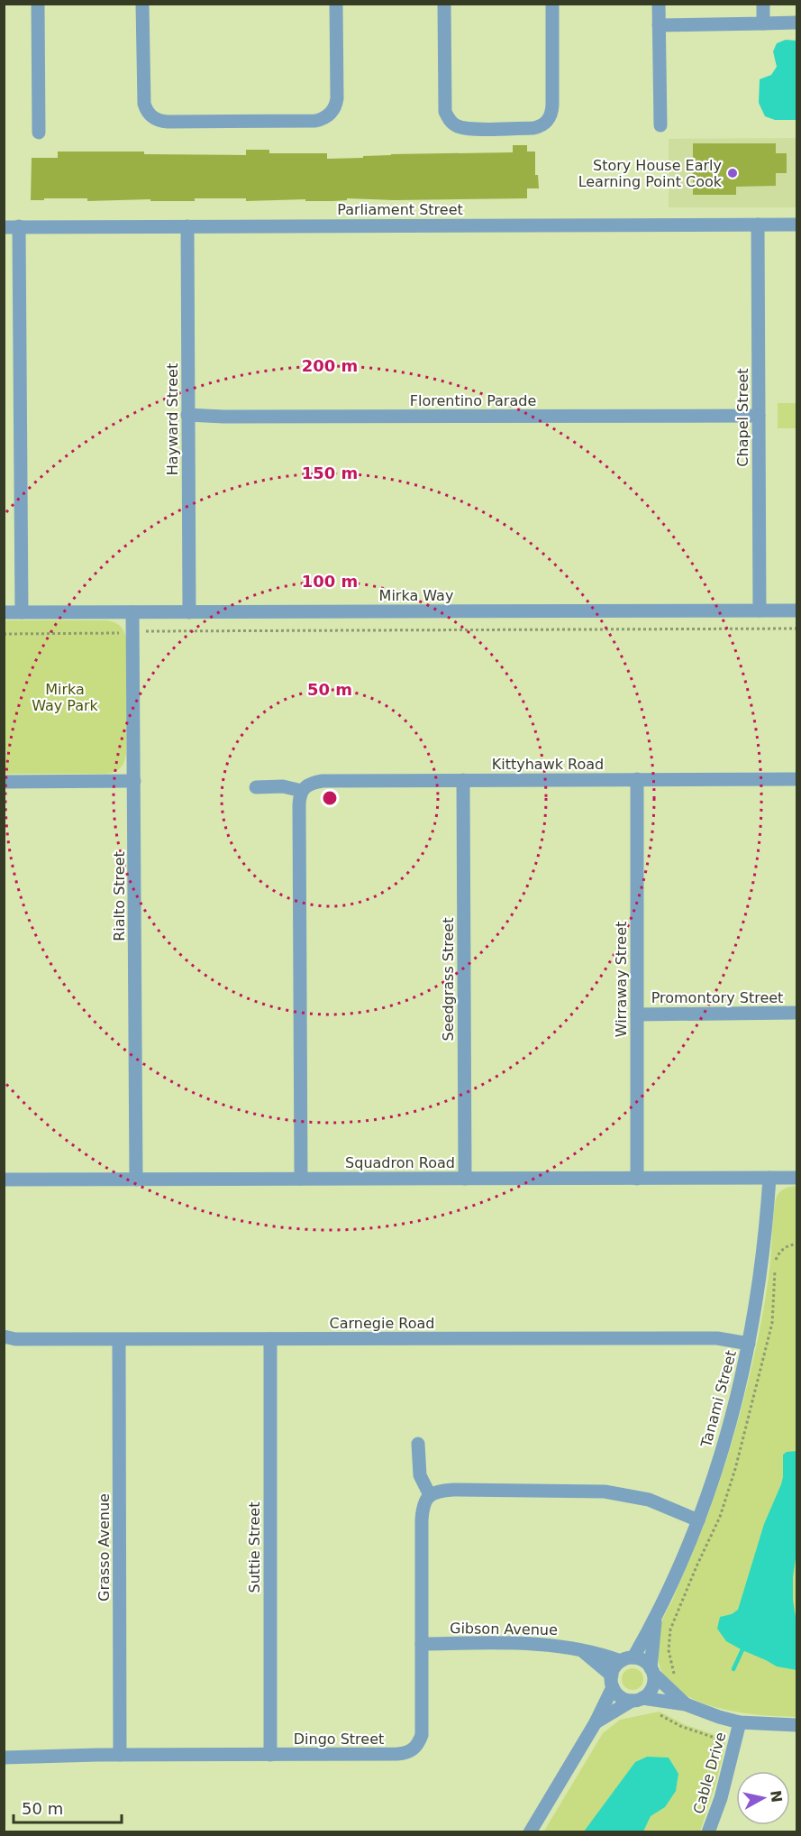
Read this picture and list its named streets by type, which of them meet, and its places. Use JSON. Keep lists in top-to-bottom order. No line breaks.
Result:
{"streets":{"street":["Parliament Street","Florentino Parade","Chapel Street","Hayward Street","Mirka Way","Kittyhawk Road","Rialto Street","Seedgrass Street","Wirraway Street","Promontory Street","Squadron Road","Carnegie Road","Tanami Street","Grasso Avenue","Suttie Street","Gibson Avenue","Dingo Street","Cable Drive"]},"crossings":[["Parliament Street","Chapel Street"],["Parliament Street","Hayward Street"],["Florentino Parade","Chapel Street"],["Florentino Parade","Hayward Street"],["Chapel Street","Mirka Way"],["Hayward Street","Mirka Way"],["Mirka Way","Rialto Street"],["Kittyhawk Road","Seedgrass Street"],["Kittyhawk Road","Wirraway Street"],["Rialto Street","Squadron Road"],["Seedgrass Street","Squadron Road"],["Wirraway Street","Promontory Street"],["Wirraway Street","Squadron Road"],["Squadron Road","Tanami Street"],["Carnegie Road","Tanami Street"],["Carnegie Road","Grasso Avenue"],["Carnegie Road","Suttie Street"],["Tanami Street","Gibson Avenue"],["Grasso Avenue","Dingo Street"],["Suttie Street","Dingo Street"],["Gibson Avenue","Dingo Street"]],"parks":["Mirka Way Park"],"places":["Story House Early Learning Point Cook"],"scale_bar":"50 m","north":"right","rings":["200 m","150 m","100 m","50 m"]}
